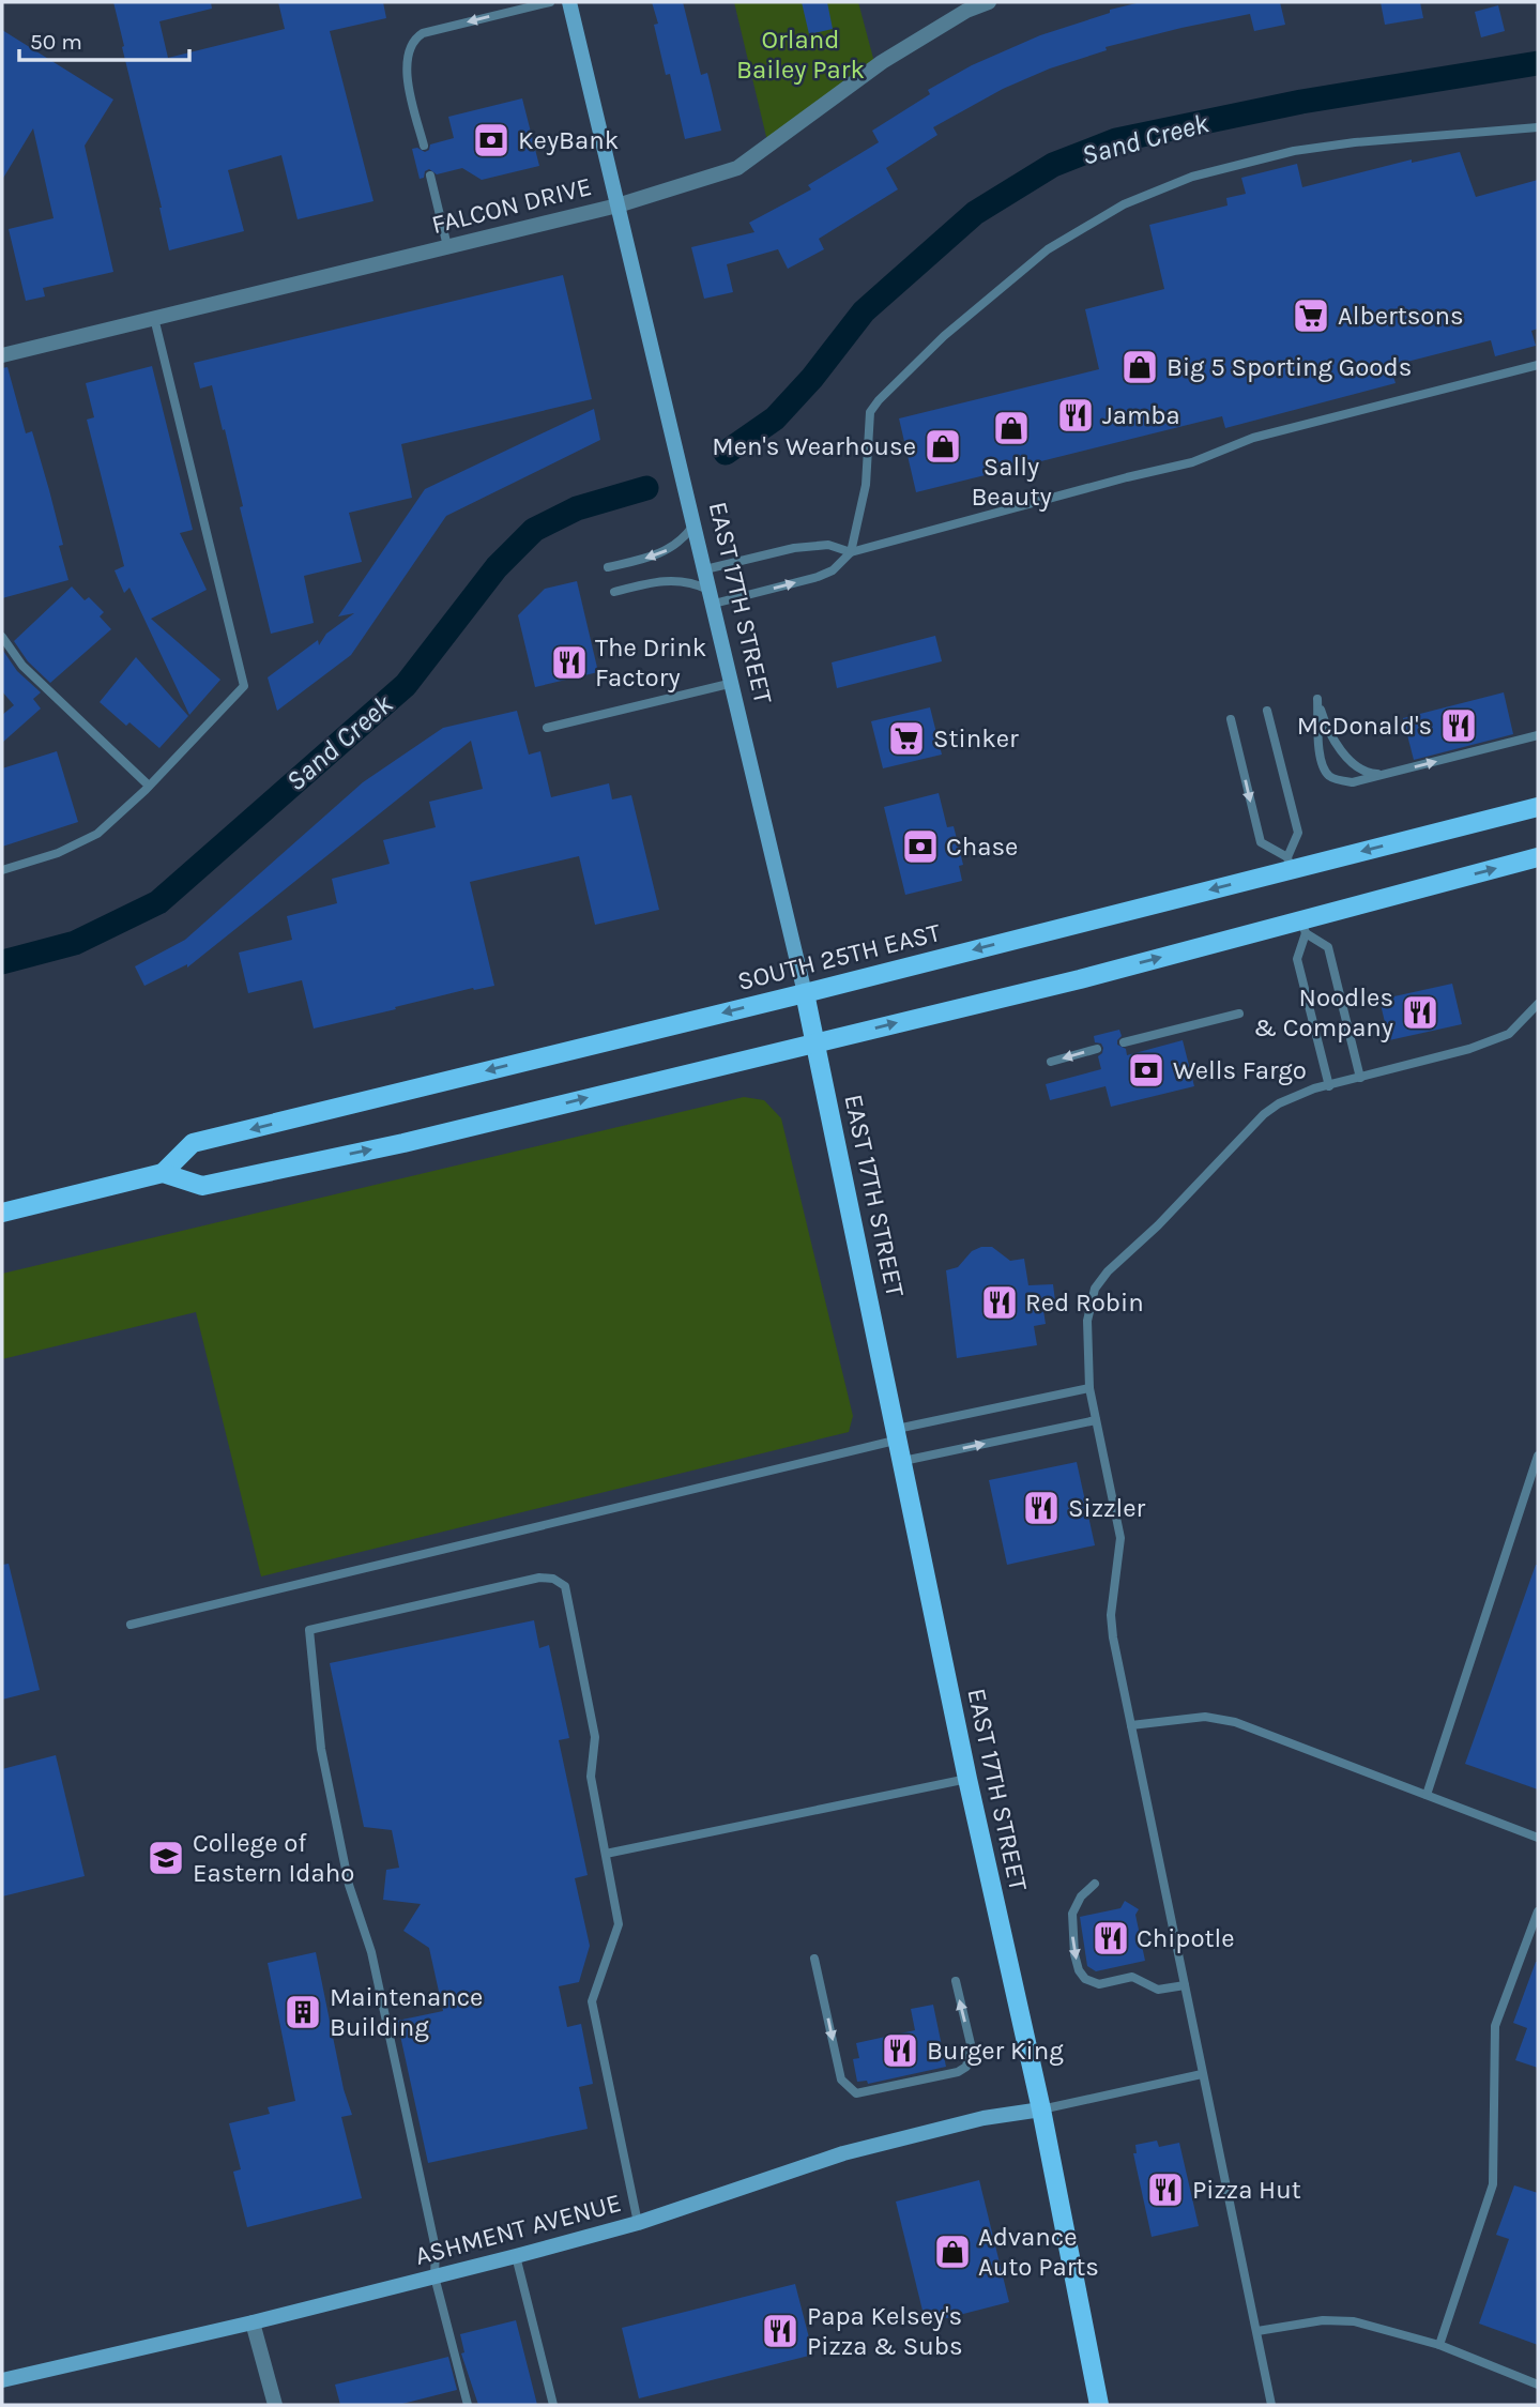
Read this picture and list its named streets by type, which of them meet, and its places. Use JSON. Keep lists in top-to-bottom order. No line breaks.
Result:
{"streets":{"main road":["EAST 17TH STREET","SOUTH 25TH EAST"],"street":["FALCON DRIVE","ASHMENT AVENUE"]},"crossings":[["FALCON DRIVE","EAST 17TH STREET"],["EAST 17TH STREET","SOUTH 25TH EAST"],["EAST 17TH STREET","ASHMENT AVENUE"]],"water":["Sand Creek"],"parks":["Orland Bailey Park"],"places":{"bank":["KeyBank","Chase","Wells Fargo"],"supermarket":["Albertsons","Stinker"],"shop":["Big 5 Sporting Goods","Sally Beauty","Men's Wearhouse","Advance Auto Parts"],"restaurant":["Jamba","The Drink Factory","McDonald's","Noodles & Company","Red Robin","Sizzler","Chipotle","Burger King","Pizza Hut","Papa Kelsey's Pizza & Subs"],"school or university":["College of Eastern Idaho"],"building":["Maintenance Building"]},"scale_bar":"50 m"}
